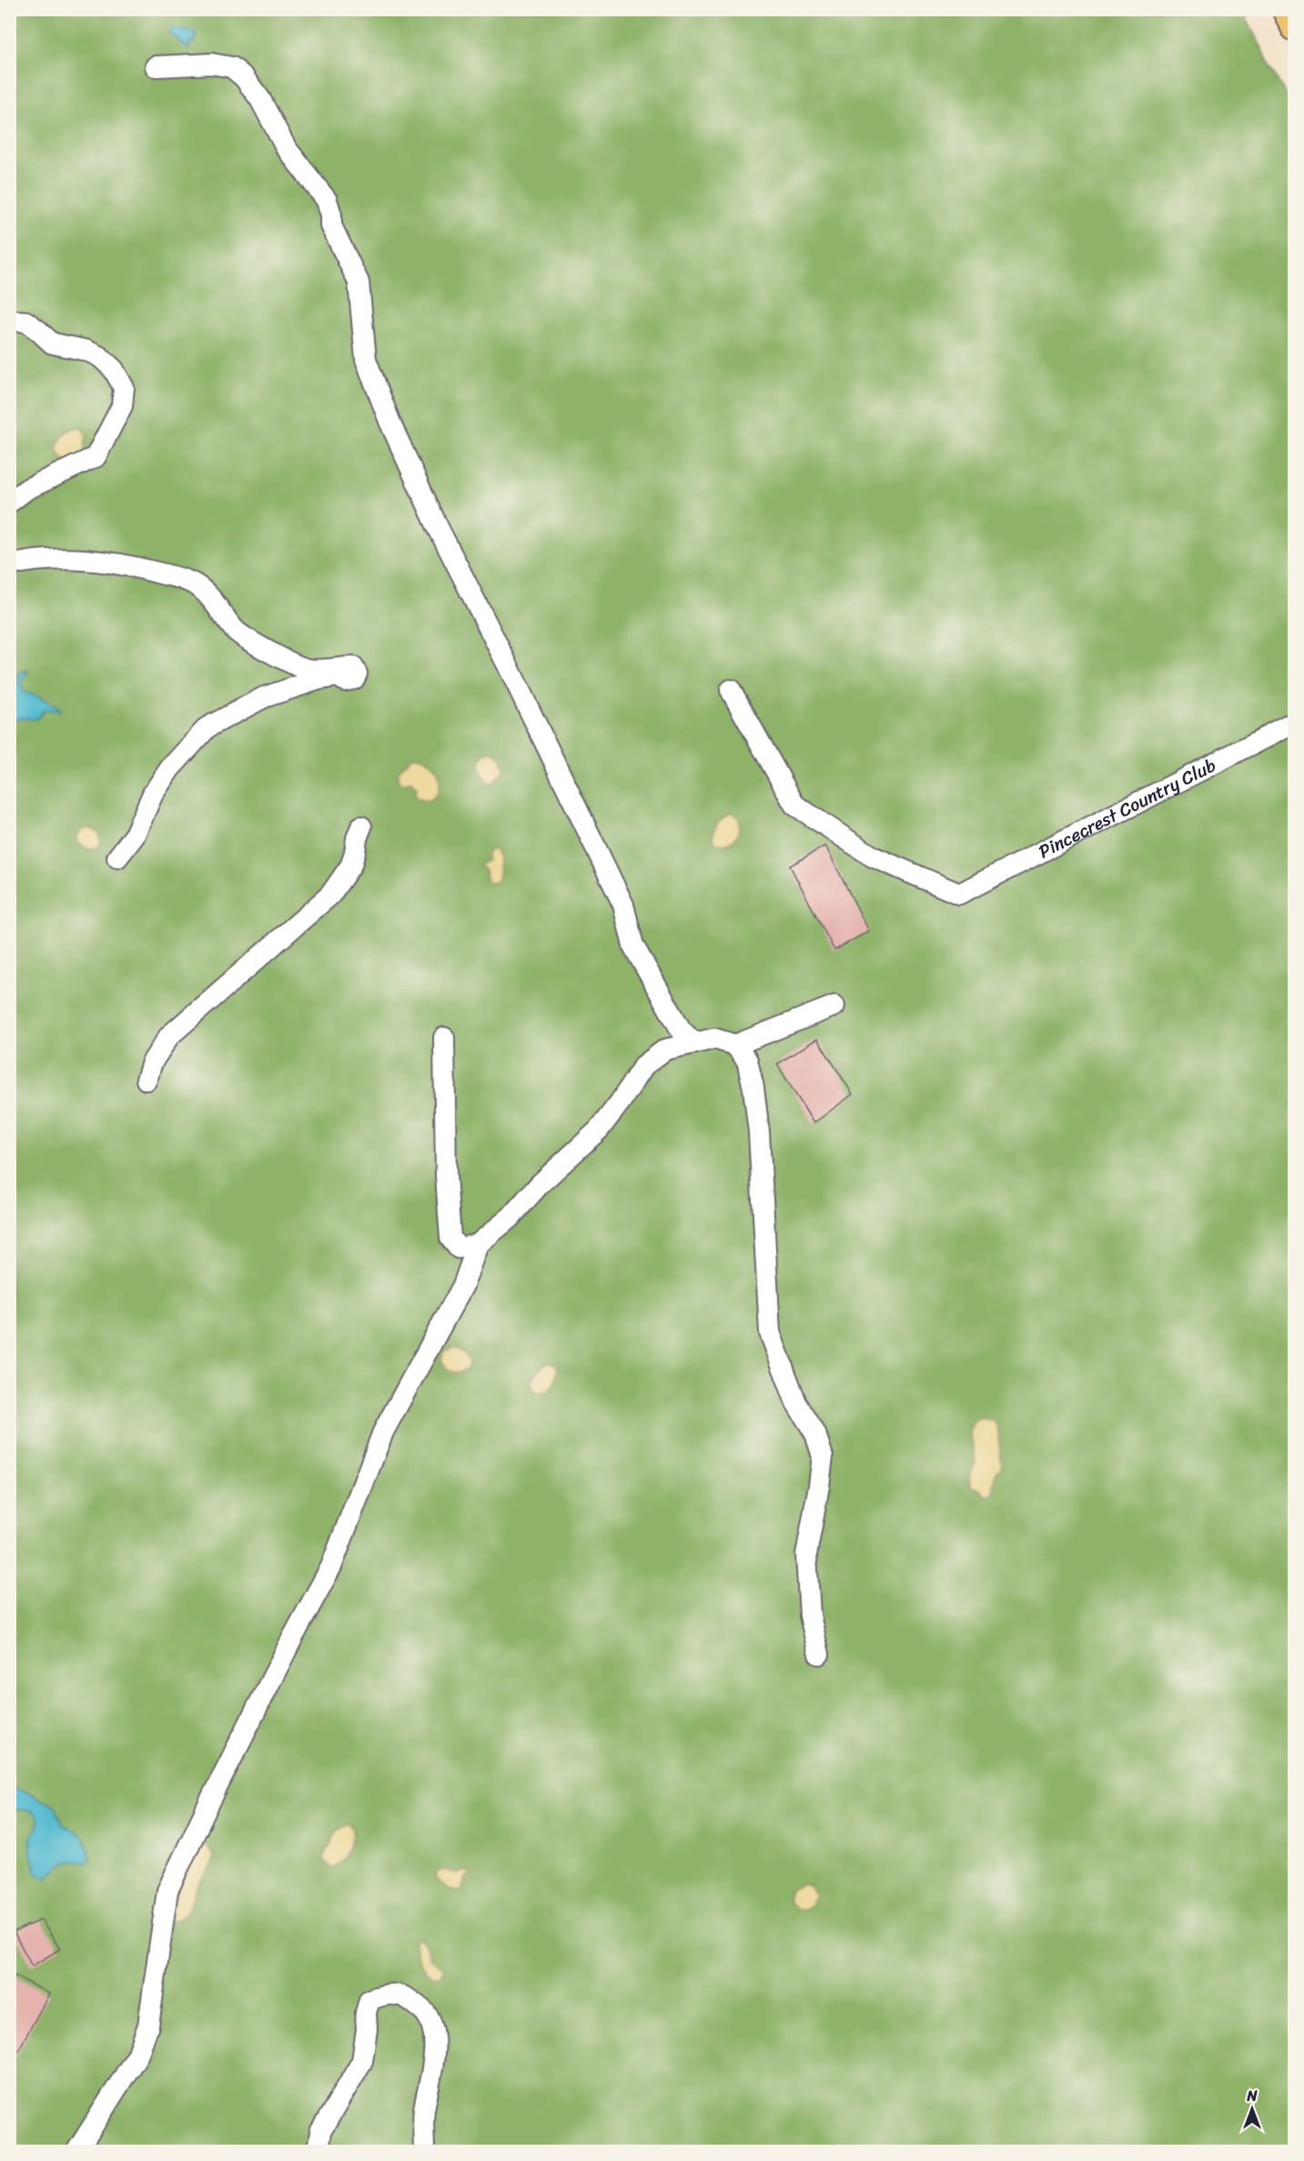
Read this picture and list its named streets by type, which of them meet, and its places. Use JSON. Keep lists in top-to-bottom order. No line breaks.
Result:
{"streets":{"street":["Pincecrest Country Club"]},"north":"top"}
